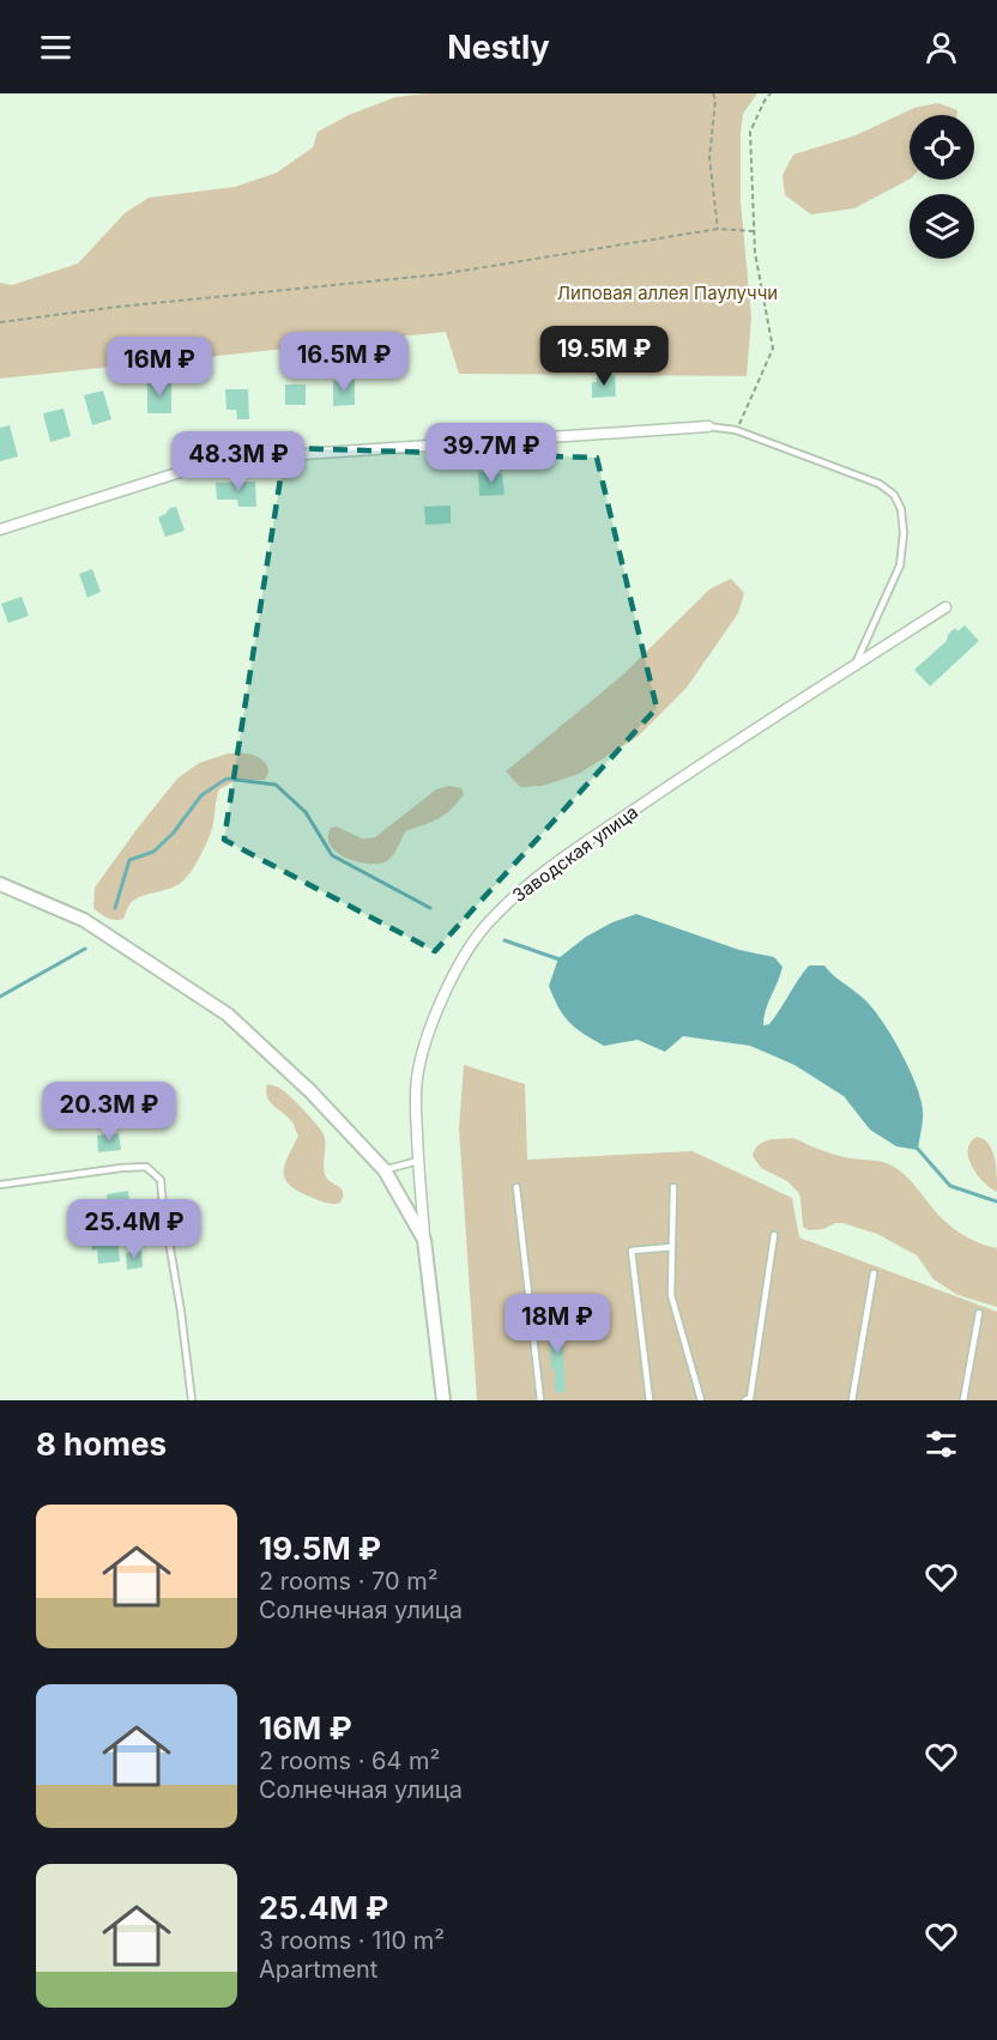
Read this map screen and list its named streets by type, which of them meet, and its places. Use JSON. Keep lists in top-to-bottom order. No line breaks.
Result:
{"streets":{"street":["Заводская улица"]},"parks":["Липовая аллея Паулуччи"],"page":{"header":"Nestly","price":["19.5M ₽","16.5M ₽","16M ₽","39.7M ₽","48.3M ₽","20.3M ₽","25.4M ₽","18M ₽"],"heading":"8 homes","list":[{"name":"19.5M ₽","note":"2 rooms · 70 m² · Солнечная улица"},{"name":"16M ₽","note":"2 rooms · 64 m² · Солнечная улица"},{"name":"25.4M ₽","note":"3 rooms · 110 m² · Apartment"}]}}
